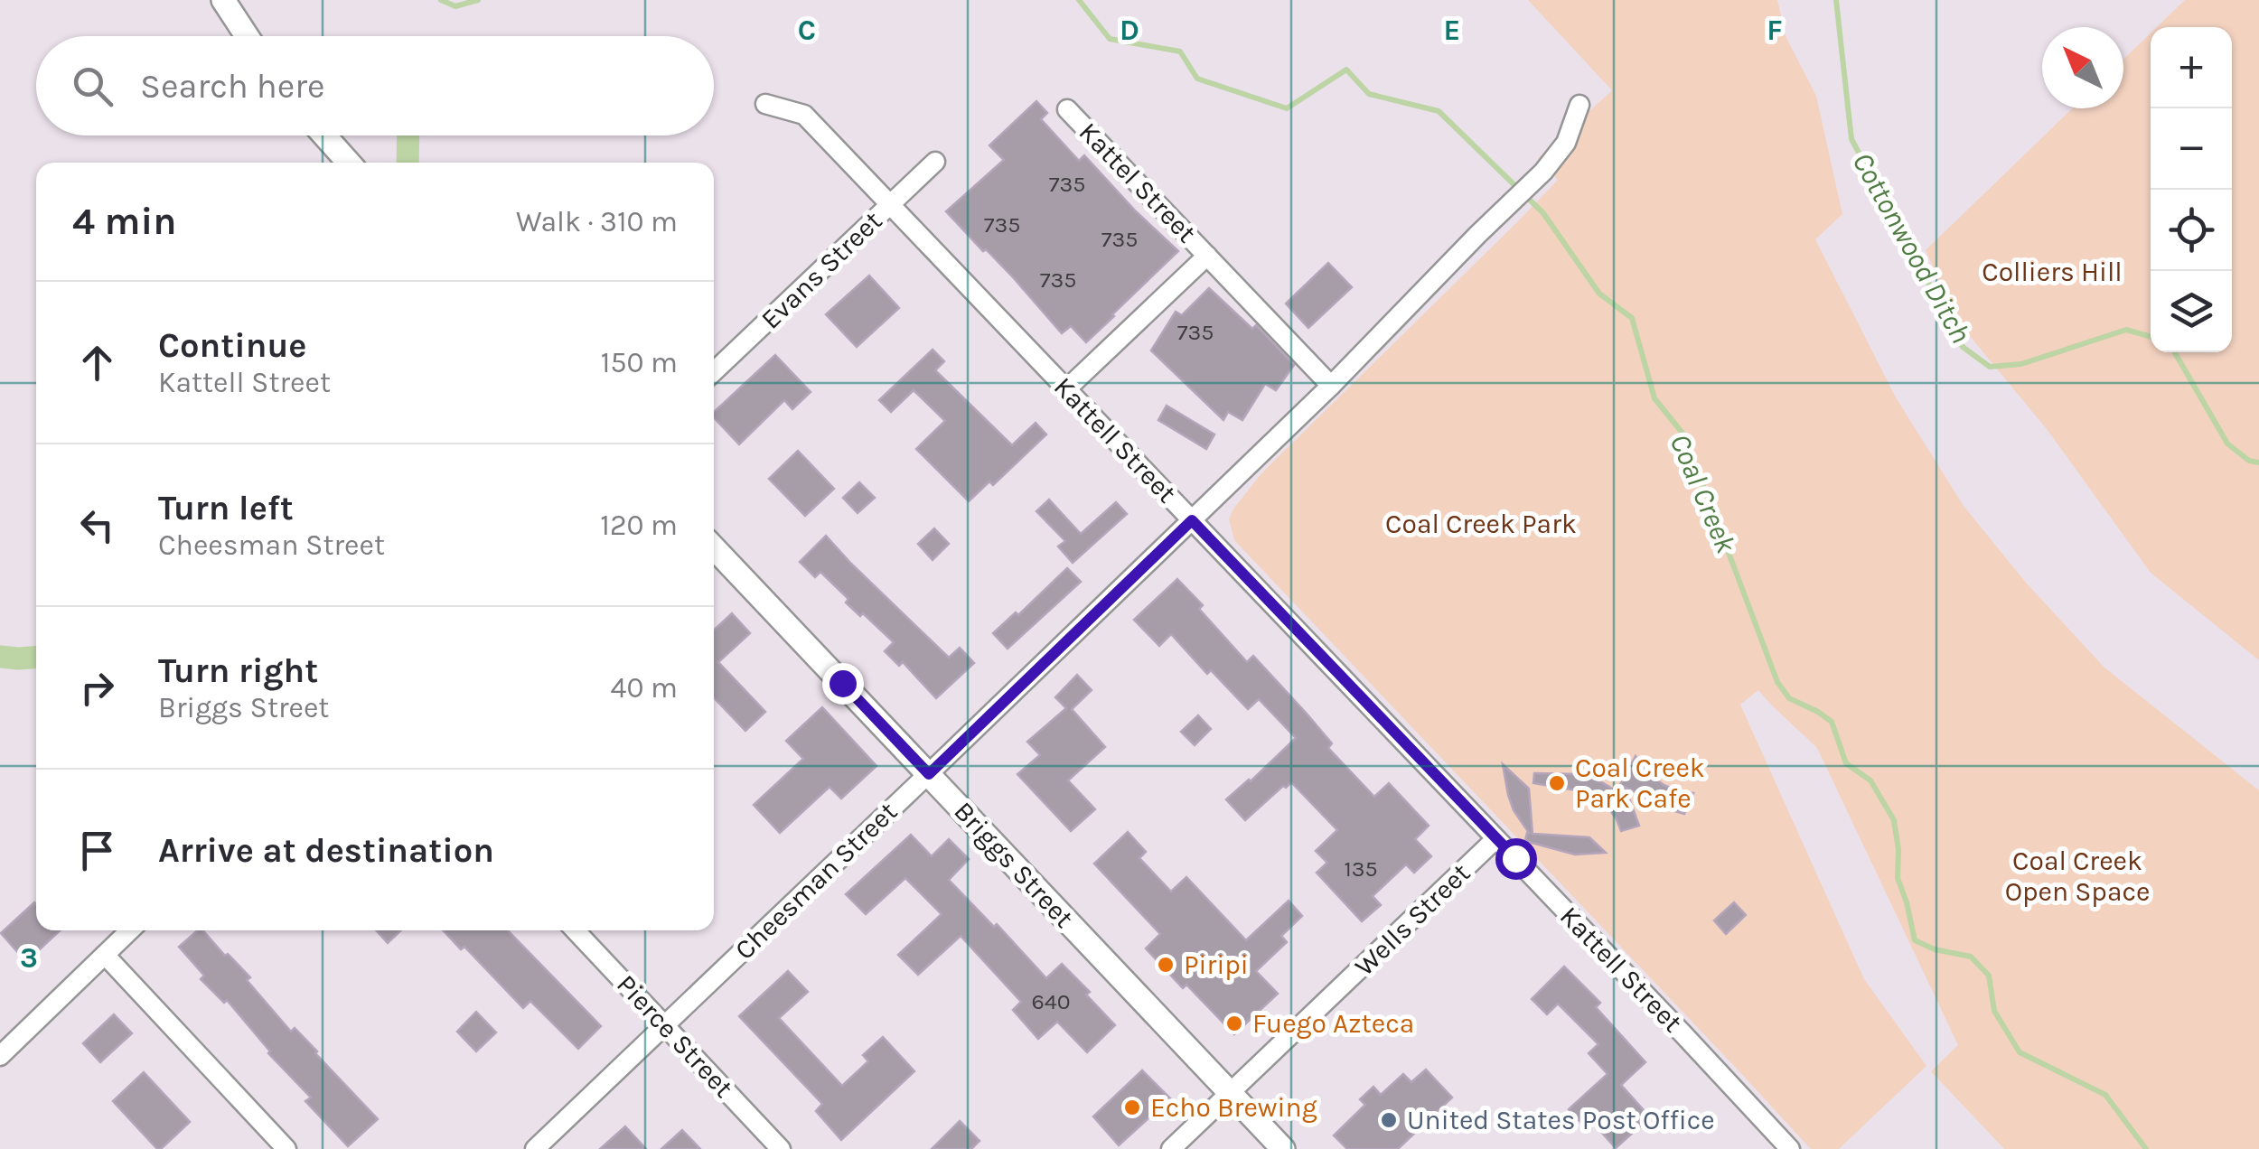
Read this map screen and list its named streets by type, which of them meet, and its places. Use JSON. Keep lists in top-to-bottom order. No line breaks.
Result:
{"streets":{"street":["Kattel Street","Evans Street","Kattell Street","Briggs Street","Cheesman Street","Wells Street","Pierce Street"]},"crossings":[["Kattel Street","Kattell Street"],["Kattel Street","Cheesman Street"],["Evans Street","Kattell Street"],["Kattell Street","Cheesman Street"],["Kattell Street","Wells Street"],["Briggs Street","Cheesman Street"],["Briggs Street","Wells Street"],["Cheesman Street","Pierce Street"]],"water":["Cottonwood Ditch","Coal Creek"],"parks":["Colliers Hill","Coal Creek Park","Coal Creek Open Space"],"places":["Coal Creek Park Cafe","Piripi","Fuego Azteca","Echo Brewing","United States Post Office"],"house_numbers":["735","735","735","735","735","135","640"],"north":"top left","page":{"map_buttons":["+","−"],"search":"Search here","heading":["4 min","Walk · 310 m"],"list":[["Continue","Kattell Street","150 m"],["Turn left","Cheesman Street","120 m"],["Turn right","Briggs Street","40 m"],"Arrive at destination"]},"grid":{"columns":["C","D","E","F"],"rows":["3"]}}
